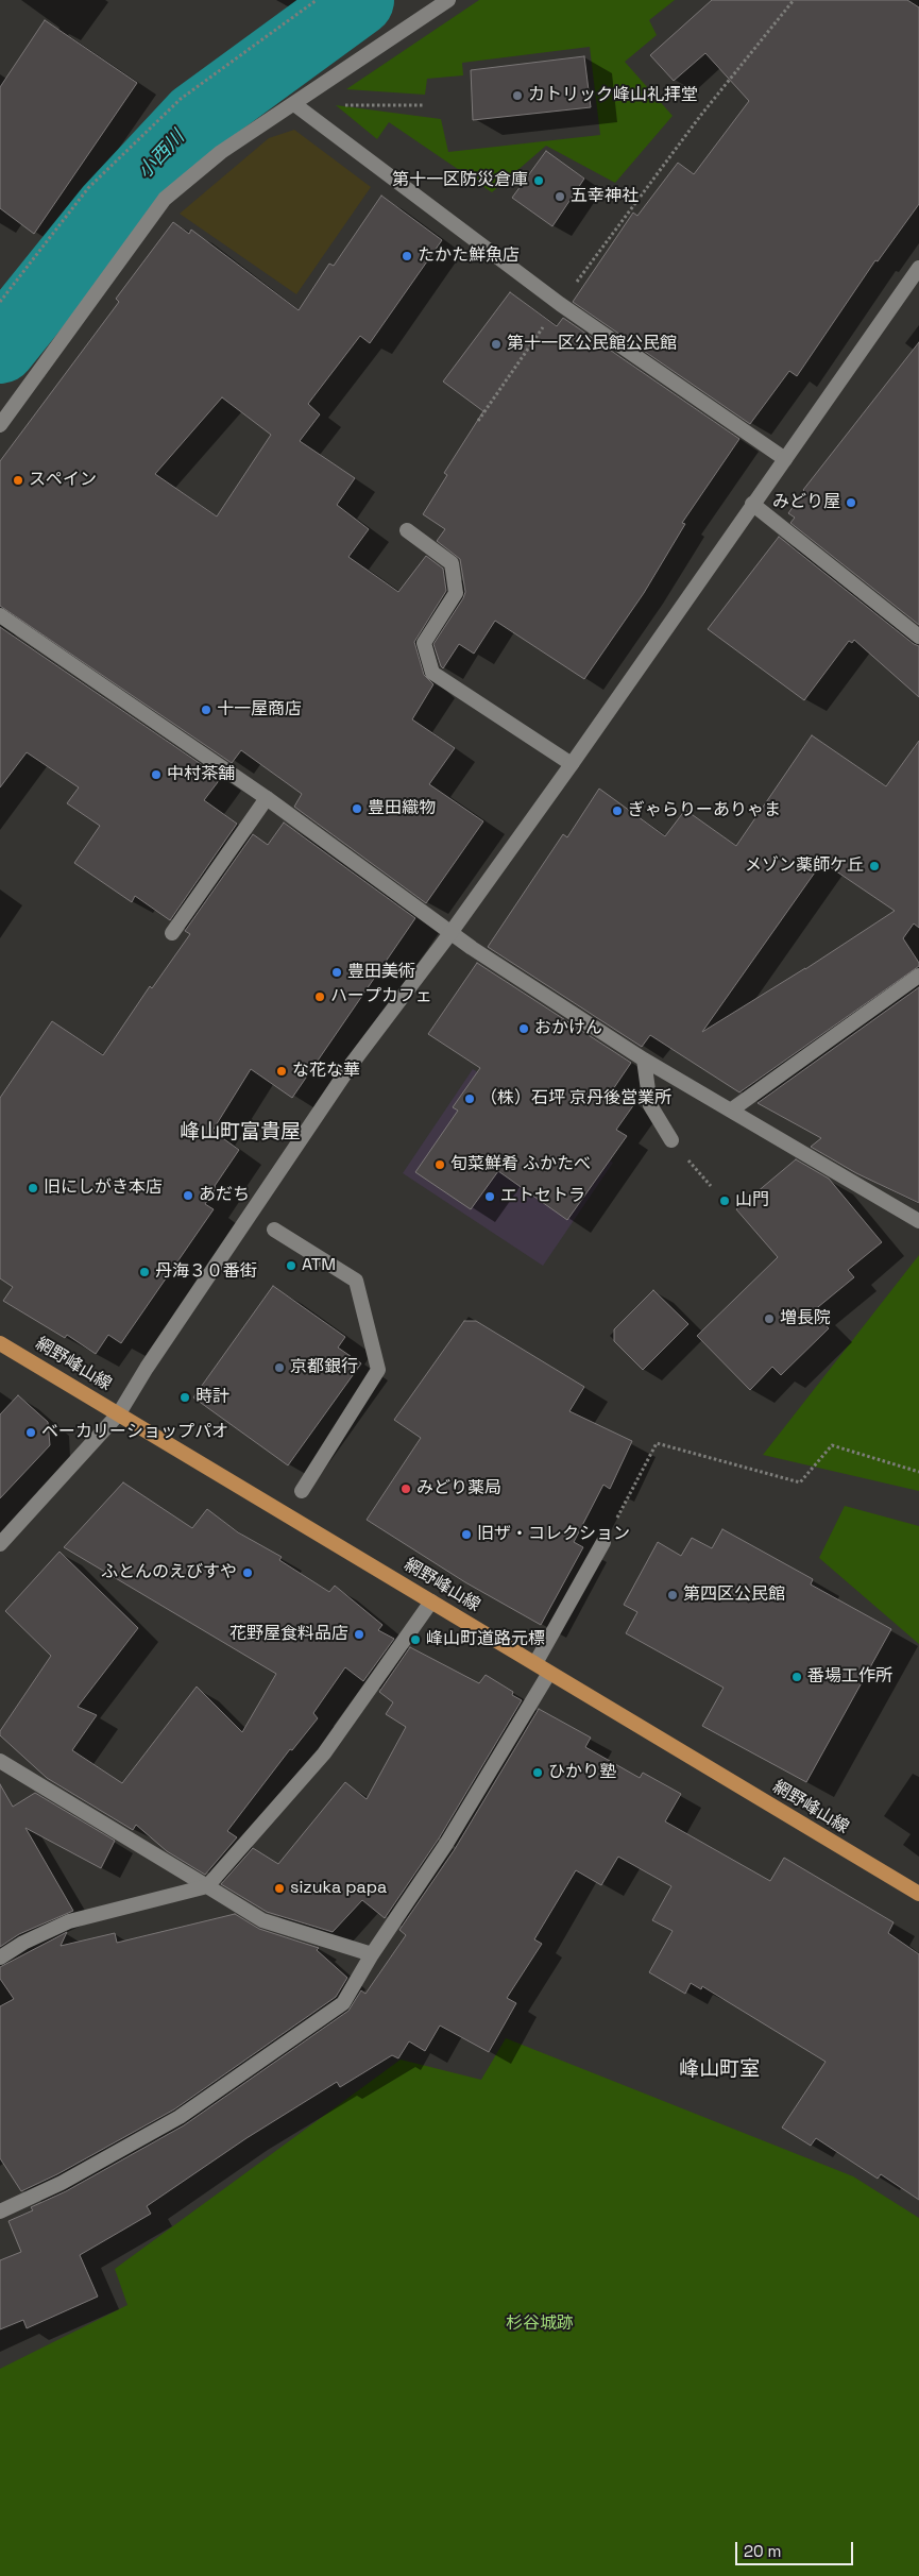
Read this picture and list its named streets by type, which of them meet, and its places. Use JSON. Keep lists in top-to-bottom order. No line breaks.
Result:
{"streets":{"main road":["網野峰山線"]},"districts":["峰山町富貴屋","峰山町室"],"water":["小西川"],"parks":["杉谷城跡"],"places":["カトリック峰山礼拝堂","第十一区防災倉庫","五幸神社","たかた鮮魚店","第十一区公民館公民館","スペイン","みどり屋","十一屋商店","中村茶舗","豊田織物","ぎゃらりーありゃま","メゾン薬師ケ丘","豊田美術","ハープカフェ","おかけん","な花な華","（株）石坪 京丹後営業所","旬菜鮮肴 ふかたべ","旧にしがき本店","あだち","エトセトラ","山門","ATM","丹海３０番街","増長院","京都銀行","時計","ベーカリーショップパオ","みどり薬局","旧ザ・コレクション","ふとんのえびすや","第四区公民館","花野屋食料品店","峰山町道路元標","番場工作所","ひかり塾","sizuka papa"],"scale_bar":"20 m"}
